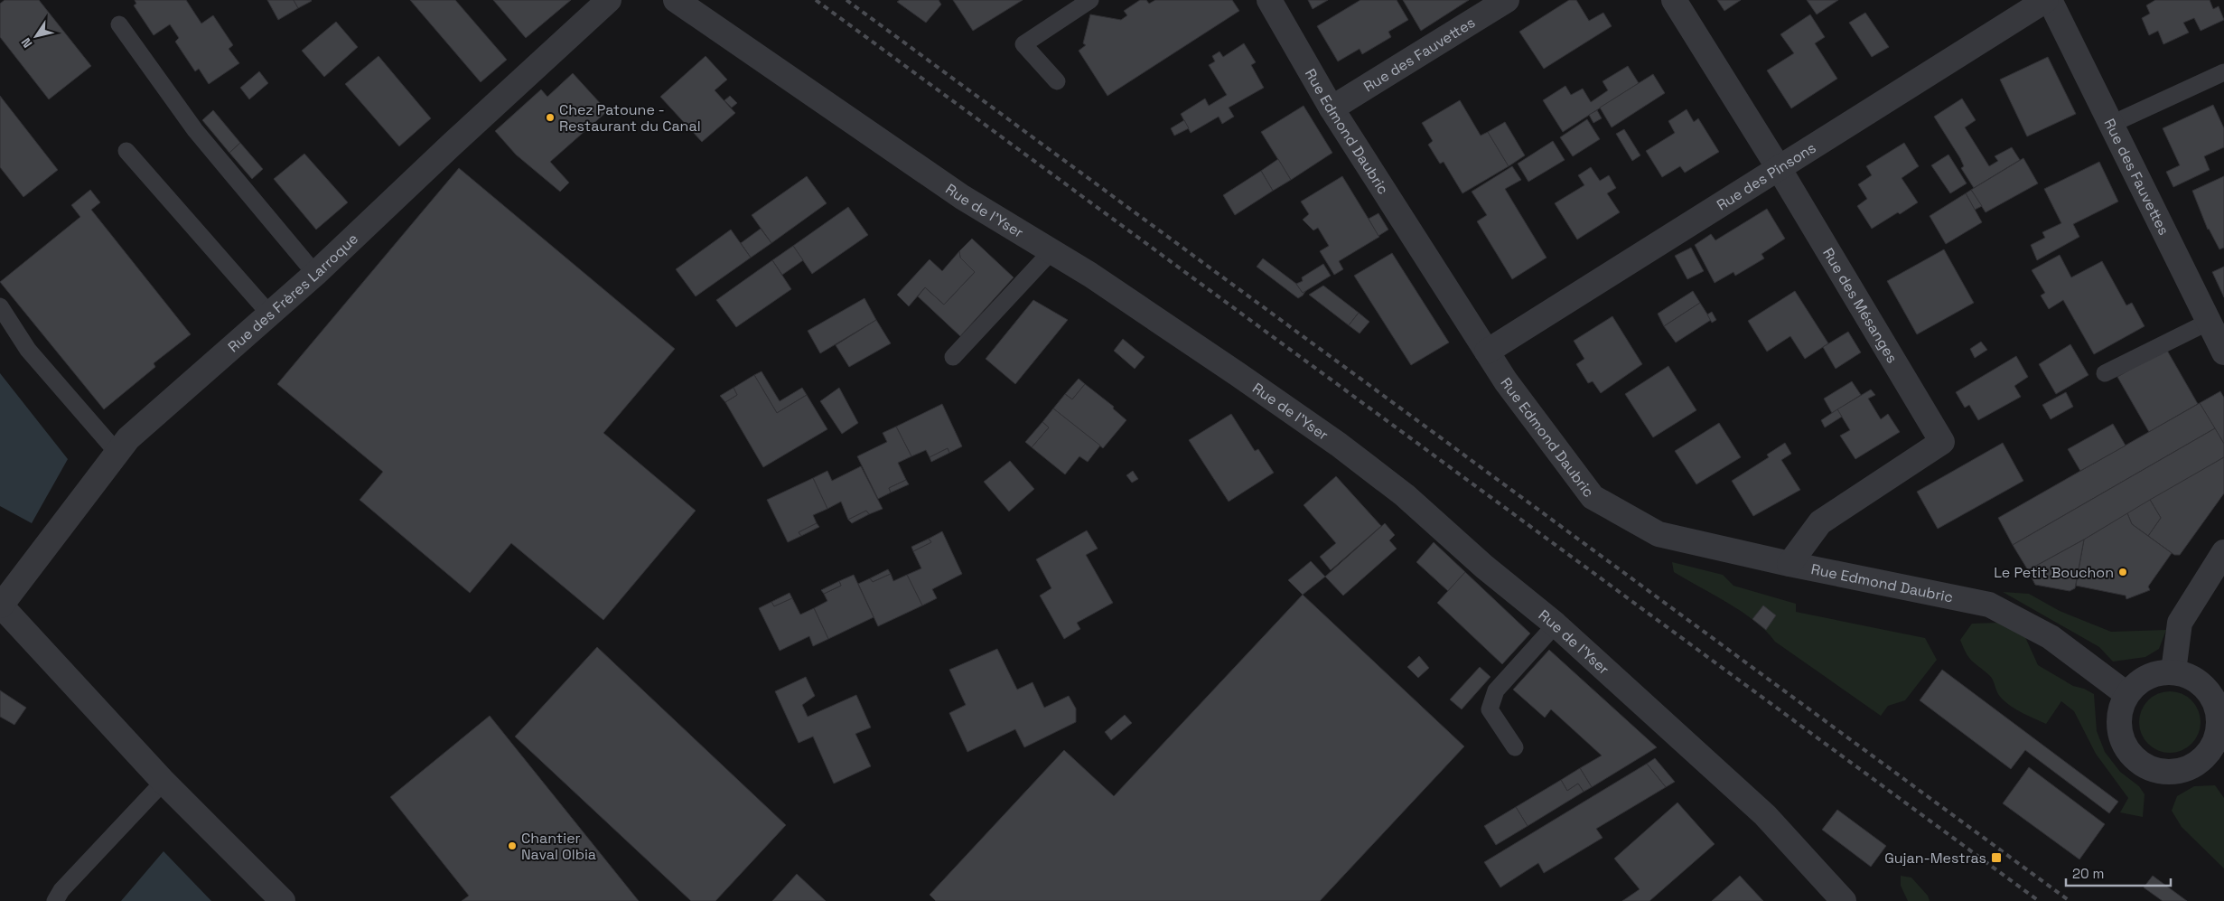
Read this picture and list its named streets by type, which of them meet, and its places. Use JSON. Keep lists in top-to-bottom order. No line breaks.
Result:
{"streets":{"street":["Rue des Fauvettes","Rue Edmond Daubric","Rue des Pinsons","Rue de l'Yser","Rue des Frères Larroque","Rue des Mésanges"]},"crossings":[["Rue des Fauvettes","Rue Edmond Daubric"],["Rue Edmond Daubric","Rue des Pinsons"],["Rue Edmond Daubric","Rue des Mésanges"],["Rue des Pinsons","Rue des Mésanges"]],"places":{"other":["Chez Patoune - Restaurant du Canal","Le Petit Bouchon","Chantier Naval Olbia"],"transit":["Gujan-Mestras"]},"scale_bar":"20 m","north":"bottom left"}
